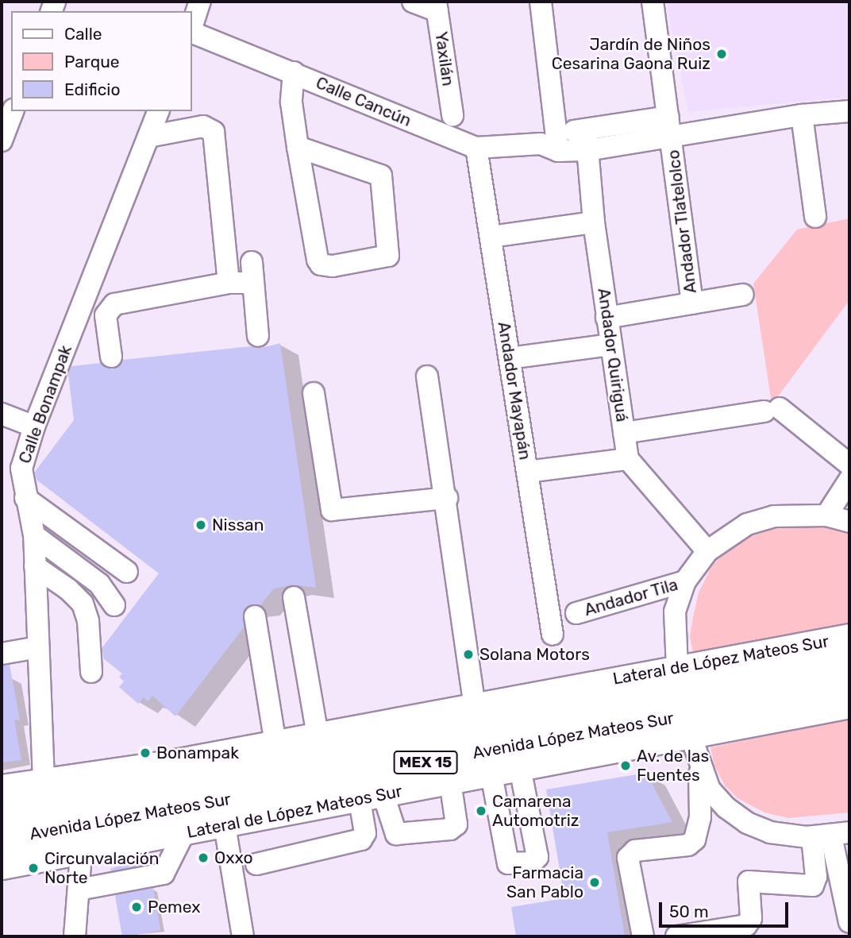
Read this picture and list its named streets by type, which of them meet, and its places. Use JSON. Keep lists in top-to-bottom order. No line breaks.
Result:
{"streets":{"main road":["Lateral de López Mateos Sur","Avenida López Mateos Sur","MEX 15"],"street":["Yaxilán","Calle Cancún","Andador Tlatelolco","Andador Quiriguá","Andador Mayapán","Calle Bonampak","Andador Tila"]},"crossings":[["Calle Cancún","Andador Tlatelolco"],["Calle Cancún","Andador Quiriguá"],["Calle Cancún","Andador Mayapán"],["Calle Bonampak","Lateral de López Mateos Sur"],["Lateral de López Mateos Sur","Avenida López Mateos Sur"]],"places":["Jardín de Niños Cesarina Gaona Ruiz","Nissan","Solana Motors","Bonampak","Av. de las Fuentes","Camarena Automotriz","Oxxo","Circunvalación Norte","Farmacia San Pablo","Pemex"],"legend":["Calle","Parque","Edificio"],"scale_bar":"50 m"}
